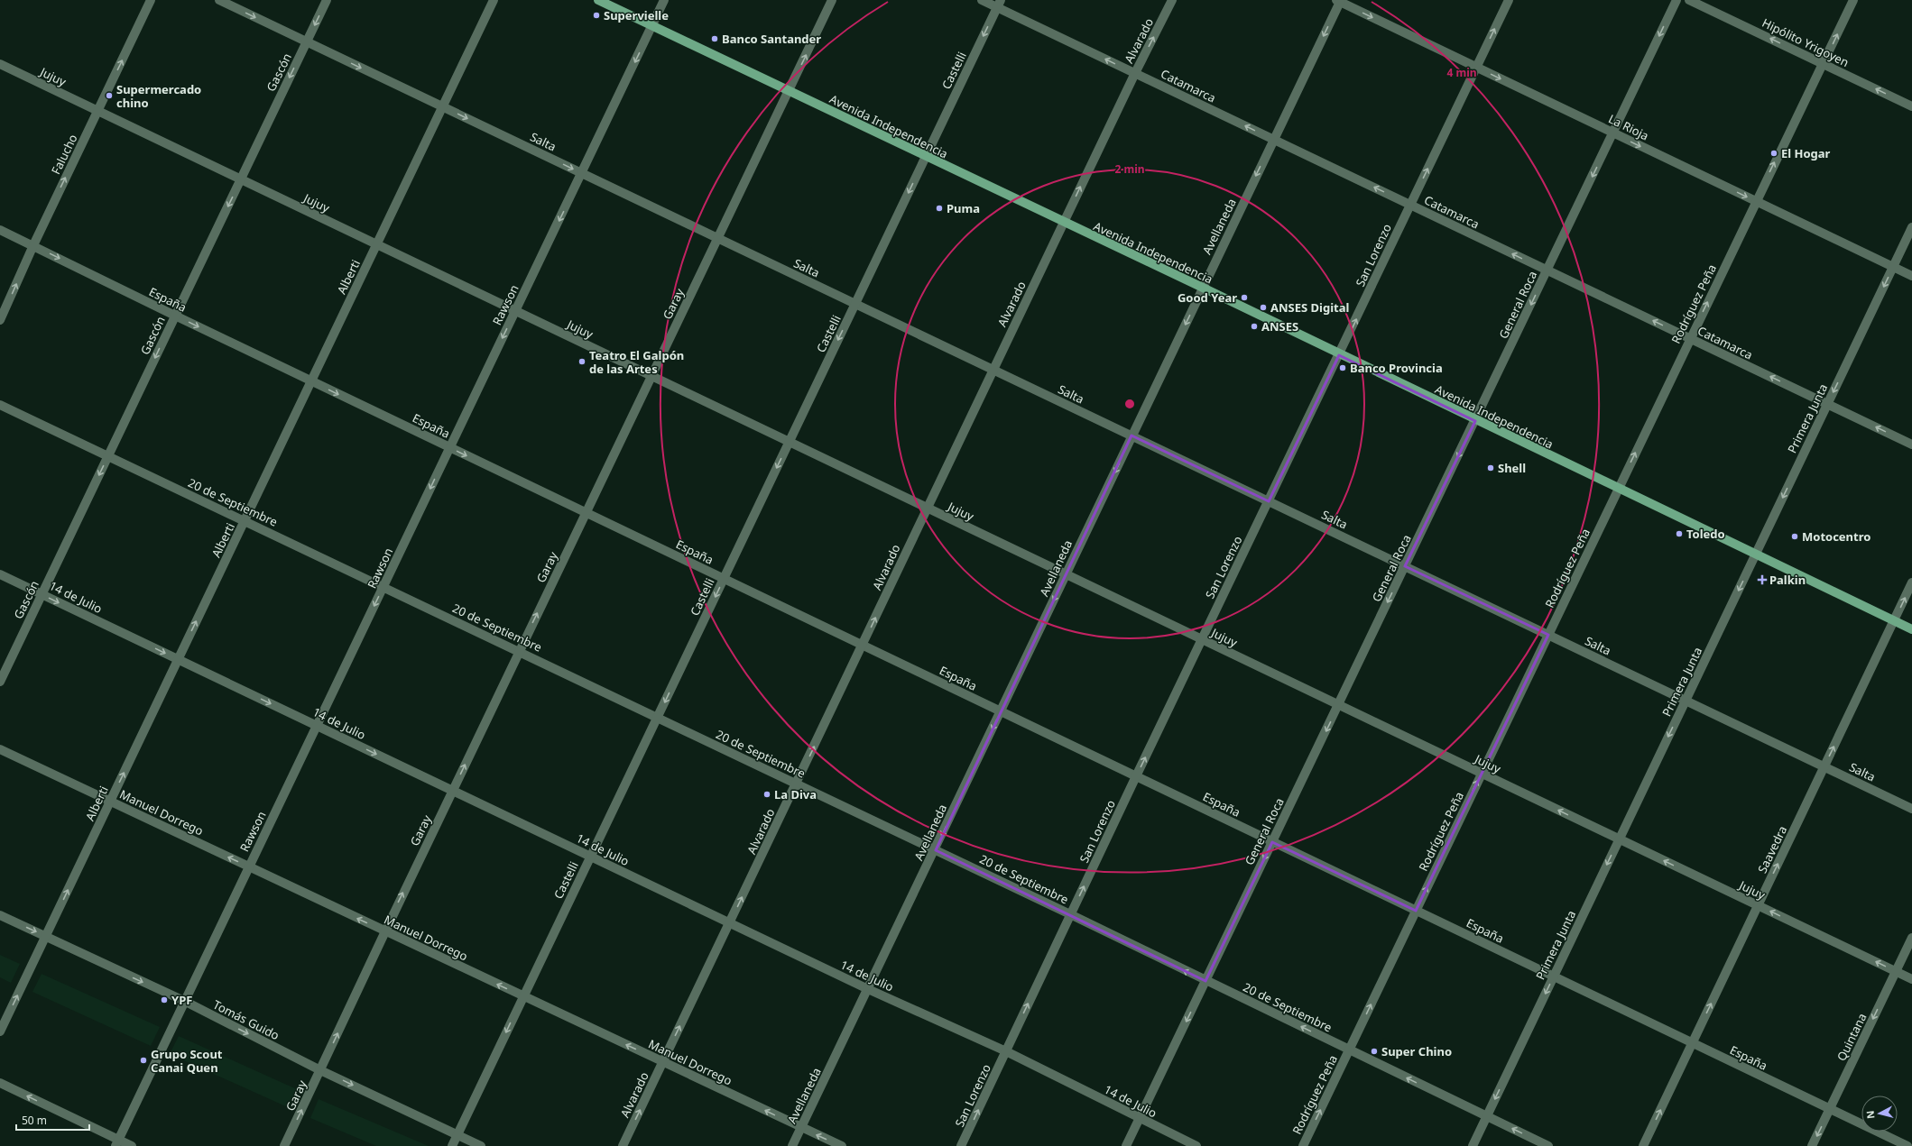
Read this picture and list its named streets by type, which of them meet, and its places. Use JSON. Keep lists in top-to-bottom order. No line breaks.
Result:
{"streets":{"main road":["Avenida Independencia"],"street":["Alvarado","Hipólito Yrigoyen","Castelli","Gascón","Jujuy","Catamarca","La Rioja","Salta","Falucho","Avellaneda","San Lorenzo","Alberti","España","Garay","Rodríguez Peña","Rawson","General Roca","Primera Junta","20 de Septiembre","14 de Julio","Manuel Dorrego","Saavedra","Tomás Guido","Quintana"]},"crossings":[["Alvarado","Jujuy"],["Alvarado","Catamarca"],["Alvarado","Avenida Independencia"],["Alvarado","Salta"],["Alvarado","España"],["Alvarado","20 de Septiembre"],["Alvarado","14 de Julio"],["Alvarado","Manuel Dorrego"],["Hipólito Yrigoyen","Rodríguez Peña"],["Castelli","Jujuy"],["Castelli","Catamarca"],["Castelli","Avenida Independencia"],["Castelli","Salta"],["Castelli","España"],["Castelli","20 de Septiembre"],["Castelli","14 de Julio"],["Castelli","Manuel Dorrego"],["Castelli","Tomás Guido"],["Gascón","Jujuy"],["Gascón","Salta"],["Gascón","España"],["Gascón","20 de Septiembre"],["Gascón","14 de Julio"],["Jujuy","Falucho"],["Jujuy","Avellaneda"],["Jujuy","San Lorenzo"],["Jujuy","Alberti"],["Jujuy","Garay"],["Jujuy","Rodríguez Peña"],["Jujuy","Rawson"],["Jujuy","General Roca"],["Jujuy","Primera Junta"],["Jujuy","Saavedra"],["Jujuy","Quintana"],["Catamarca","Avellaneda"],["Catamarca","San Lorenzo"],["Catamarca","Rodríguez Peña"],["Catamarca","General Roca"],["Catamarca","Primera Junta"],["Avenida Independencia","Avellaneda"],["Avenida Independencia","San Lorenzo"],["Avenida Independencia","Garay"],["Avenida Independencia","Rodríguez Peña"],["Avenida Independencia","Rawson"],["Avenida Independencia","General Roca"],["Avenida Independencia","Primera Junta"],["Avenida Independencia","Saavedra"],["La Rioja","Avellaneda"],["La Rioja","San Lorenzo"],["La Rioja","Rodríguez Peña"],["La Rioja","General Roca"],["La Rioja","Primera Junta"],["Salta","Avellaneda"],["Salta","San Lorenzo"],["Salta","Alberti"],["Salta","Garay"],["Salta","Rodríguez Peña"],["Salta","Rawson"],["Salta","General Roca"],["Salta","Primera Junta"],["Salta","Saavedra"],["Falucho","España"],["Avellaneda","España"],["Avellaneda","20 de Septiembre"],["Avellaneda","14 de Julio"],["Avellaneda","Manuel Dorrego"],["San Lorenzo","España"],["San Lorenzo","20 de Septiembre"],["San Lorenzo","14 de Julio"],["Alberti","España"],["Alberti","20 de Septiembre"],["Alberti","14 de Julio"],["Alberti","Manuel Dorrego"],["Alberti","Tomás Guido"],["España","Garay"],["España","Rodríguez Peña"],["España","Rawson"],["España","General Roca"],["España","Primera Junta"],["España","Saavedra"],["España","Quintana"],["Garay","20 de Septiembre"],["Garay","14 de Julio"],["Garay","Manuel Dorrego"],["Garay","Tomás Guido"],["Rodríguez Peña","20 de Septiembre"],["Rawson","20 de Septiembre"],["Rawson","14 de Julio"],["Rawson","Manuel Dorrego"],["Rawson","Tomás Guido"],["General Roca","20 de Septiembre"],["General Roca","14 de Julio"],["Primera Junta","20 de Septiembre"]],"one_way":["Alvarado","Hipólito Yrigoyen","Castelli","Gascón","Catamarca","La Rioja","Falucho","Avellaneda","San Lorenzo","Alberti","Garay","Rodríguez Peña","Rawson","General Roca","Primera Junta","Manuel Dorrego","Saavedra","Tomás Guido","Quintana"],"places":{"other":["Supervielle","Banco Santander","Supermercado chino","El Hogar","Puma","Good Year","ANSES Digital","ANSES","Teatro El Galpón de las Artes","Banco Provincia","Shell","Toledo","Motocentro","La Diva","YPF","Super Chino","Grupo Scout Canai Quen"],"health":["Palkin"]},"scale_bar":"50 m","north":"left","rings":["4 min","2 min"]}
